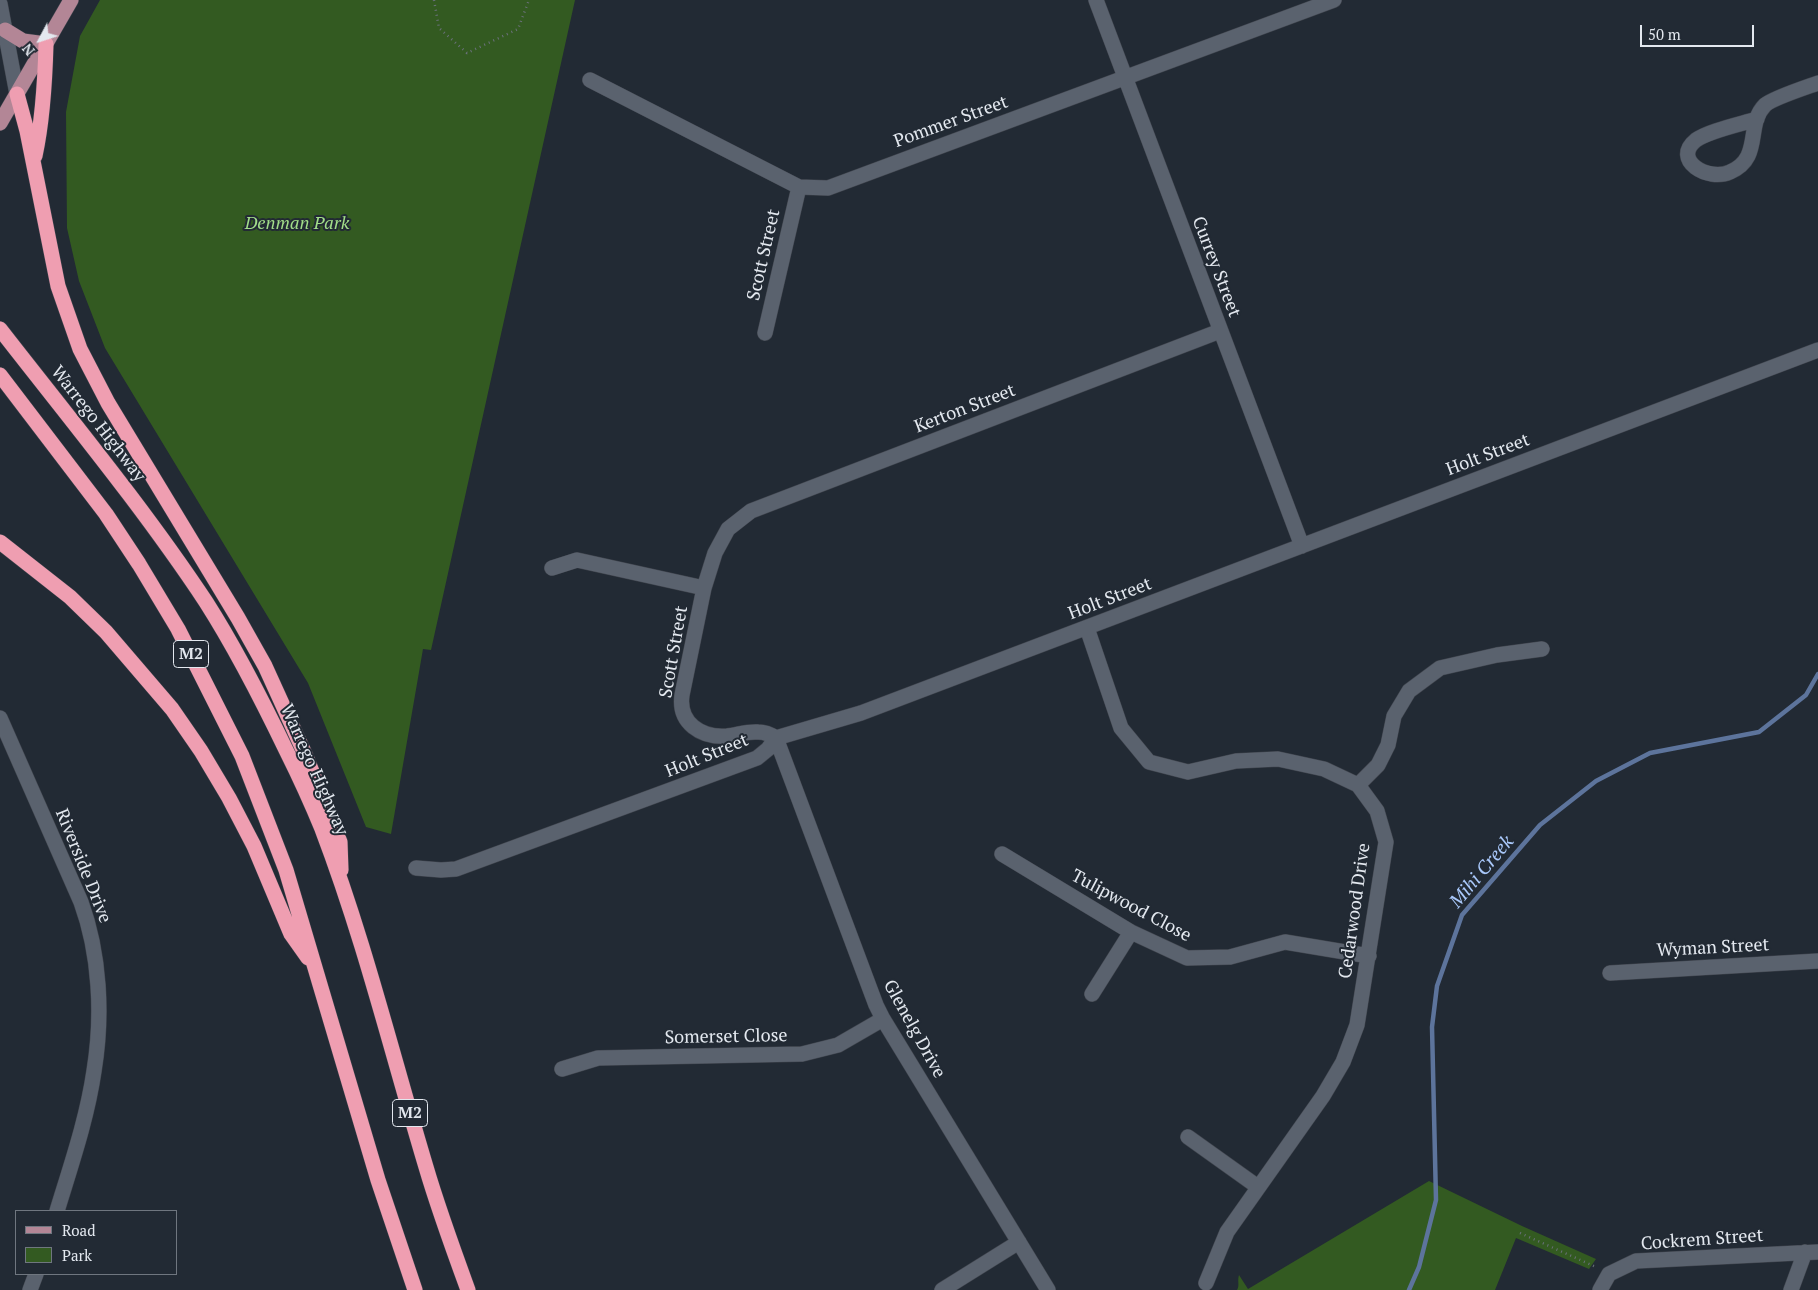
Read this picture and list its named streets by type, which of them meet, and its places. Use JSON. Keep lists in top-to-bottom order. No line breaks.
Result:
{"streets":{"highway":["Warrego Highway","M2"],"street":["Pommer Street","Scott Street","Currey Street","Kerton Street","Holt Street","Riverside Drive","Tulipwood Close","Cedarwood Drive","Wyman Street","Glenelg Drive","Somerset Close","Cockrem Street"]},"crossings":[["Pommer Street","Scott Street"],["Pommer Street","Currey Street"],["Scott Street","Kerton Street"],["Scott Street","Holt Street"],["Scott Street","Glenelg Drive"],["Currey Street","Kerton Street"],["Currey Street","Holt Street"],["Holt Street","Cedarwood Drive"],["Holt Street","Glenelg Drive"],["Tulipwood Close","Cedarwood Drive"],["Glenelg Drive","Somerset Close"]],"water":["Mihi Creek"],"parks":["Denman Park"],"legend":["Road","Park"],"scale_bar":"50 m","north":"bottom left"}
